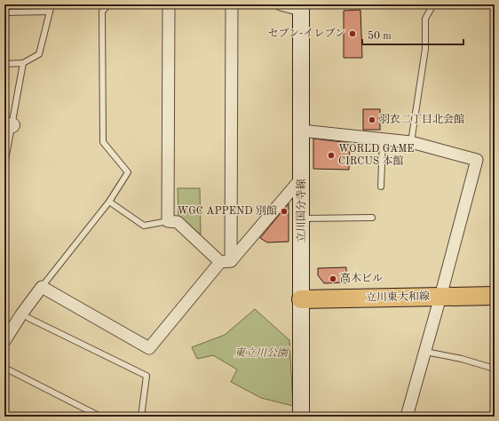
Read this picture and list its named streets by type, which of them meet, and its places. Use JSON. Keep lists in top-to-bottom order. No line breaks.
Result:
{"streets":{"main road":["立川国分寺線","立川東大和線"]},"crossings":[["立川国分寺線","立川東大和線"]],"parks":["東立川公園"],"places":["セブン-イレブン","羽衣二丁目北会館","WORLD GAME CIRCUS 本館","WGC APPEND 別館","高木ビル"],"scale_bar":"50 m"}
